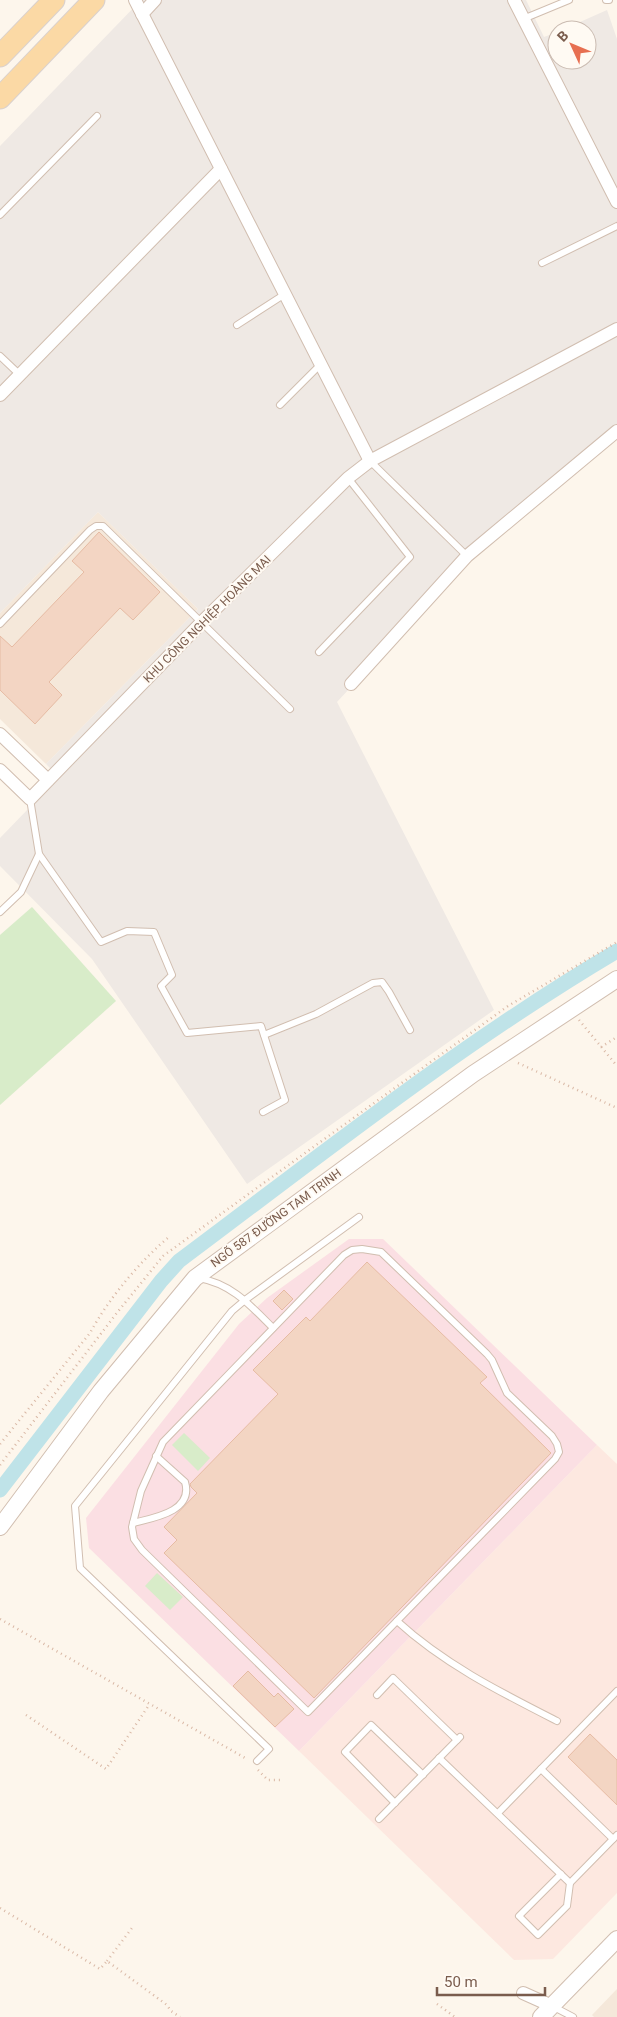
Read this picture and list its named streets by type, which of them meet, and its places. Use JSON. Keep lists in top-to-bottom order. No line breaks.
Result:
{"streets":{"street":["KHU CÔNG NGHIỆP HOÀNG MAI","NGÕ 587 ĐƯỜNG TAM TRINH"]},"scale_bar":"50 m","north":"top left"}
